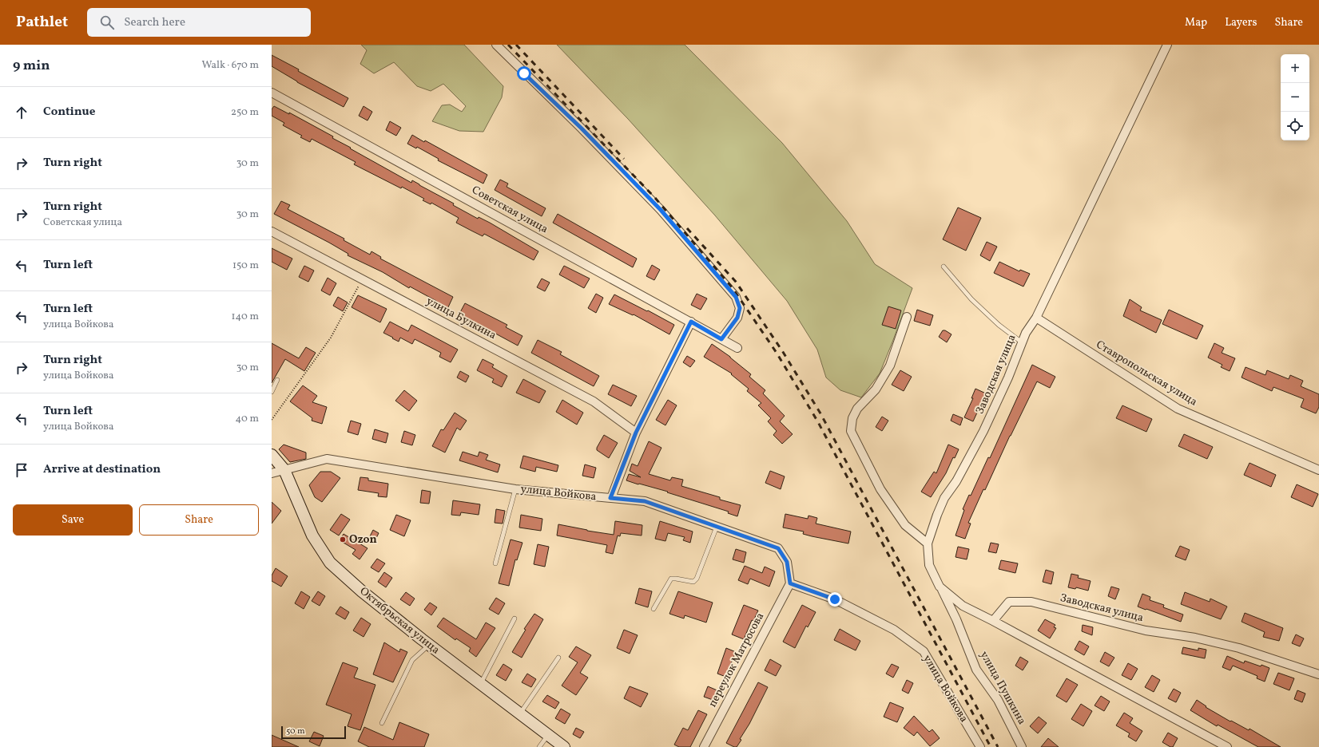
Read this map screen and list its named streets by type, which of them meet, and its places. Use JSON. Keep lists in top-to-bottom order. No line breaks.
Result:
{"streets":{"main road":["Октябрьская улица"],"street":["Советская улица","улица Булкина","Ставропольская улица","Заводская улица","улица Войкова","переулок Матросова","улица Пушкина"]},"crossings":[["Ставропольская улица","Заводская улица"],["Заводская улица","улица Пушкина"],["улица Войкова","Октябрьская улица"],["улица Войкова","переулок Матросова"]],"places":["Ozon"],"scale_bar":"50 m","page":{"header":"Pathlet","search":"Search here","nav":["Map","Layers","Share"],"heading":["9 min","Walk · 670 m"],"map_buttons":["+","−"],"list":[["Continue","250 m"],["Turn right","30 m"],["Turn right","Советская улица","30 m"],["Turn left","150 m"],["Turn left","улица Войкова","140 m"],["Turn right","улица Войкова","30 m"],["Turn left","улица Войкова","40 m"],"Arrive at destination"],"buttons":["Save","Share"],"scale":"50 m"}}
